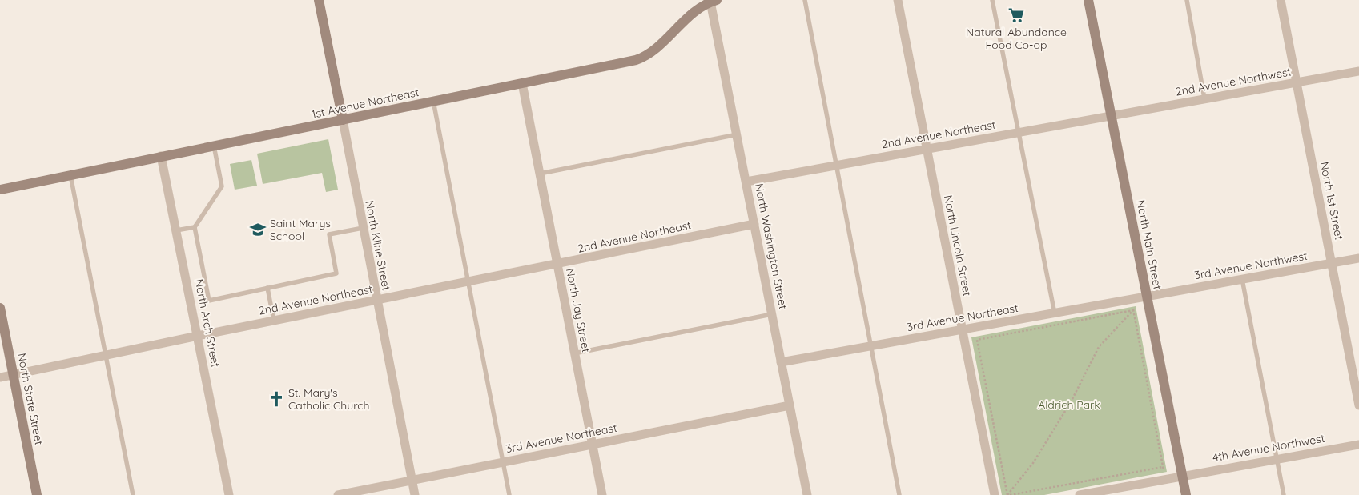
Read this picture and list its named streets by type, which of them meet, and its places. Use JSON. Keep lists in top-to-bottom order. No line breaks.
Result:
{"streets":{"street":["2nd Avenue Northwest","1st Avenue Northeast","2nd Avenue Northeast","North 1st Street","North Main Street","North Kline Street","North Lincoln Street","North Washington Street","3rd Avenue Northwest","North Jay Street","3rd Avenue Northeast","North Arch Street","North State Street","4th Avenue Northwest"]},"crossings":[["2nd Avenue Northwest","2nd Avenue Northeast"],["2nd Avenue Northwest","North 1st Street"],["2nd Avenue Northwest","North Main Street"],["1st Avenue Northeast","North Kline Street"],["1st Avenue Northeast","North Washington Street"],["1st Avenue Northeast","North Jay Street"],["1st Avenue Northeast","North Arch Street"],["2nd Avenue Northeast","North Main Street"],["2nd Avenue Northeast","North Kline Street"],["2nd Avenue Northeast","North Lincoln Street"],["2nd Avenue Northeast","North Washington Street"],["2nd Avenue Northeast","North Jay Street"],["2nd Avenue Northeast","North Arch Street"],["2nd Avenue Northeast","North State Street"],["North 1st Street","3rd Avenue Northwest"],["North Main Street","3rd Avenue Northwest"],["North Main Street","3rd Avenue Northeast"],["North Main Street","4th Avenue Northwest"],["North Kline Street","3rd Avenue Northeast"],["North Lincoln Street","3rd Avenue Northeast"],["North Washington Street","3rd Avenue Northeast"],["3rd Avenue Northwest","3rd Avenue Northeast"],["North Jay Street","3rd Avenue Northeast"]],"parks":["Aldrich Park"],"places":{"supermarket":["Natural Abundance Food Co-op"],"school or university":["Saint Marys School"],"church":["St. Mary's Catholic Church"]}}
